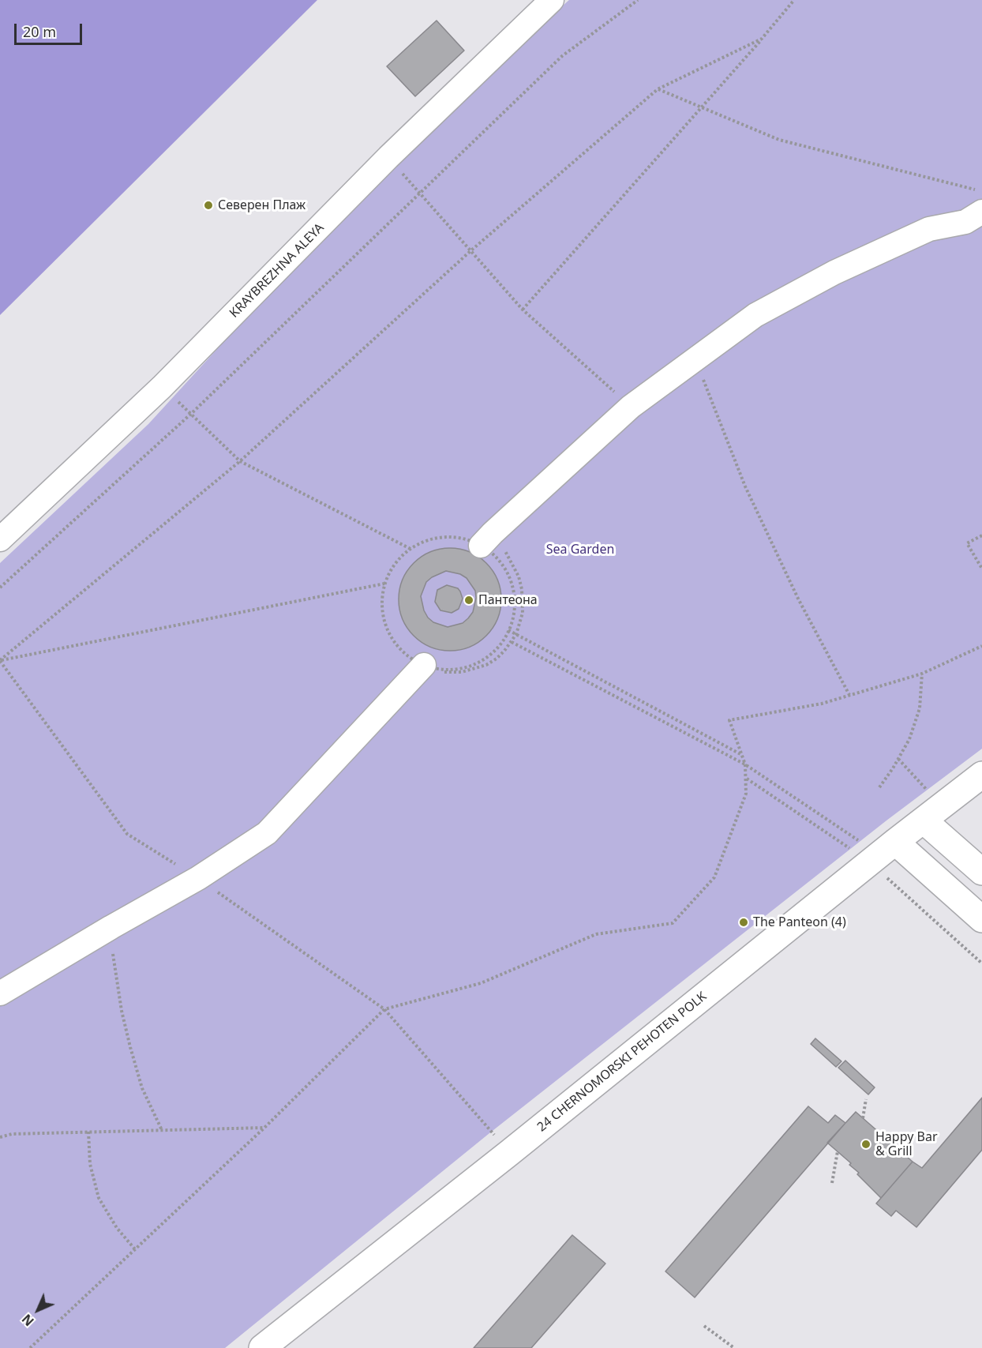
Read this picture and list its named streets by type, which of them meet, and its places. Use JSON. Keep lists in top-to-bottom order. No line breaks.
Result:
{"streets":{"main road":["24 CHERNOMORSKI PEHOTEN POLK"],"street":["KRAYBREZHNA ALEYA"]},"parks":["Sea Garden"],"places":["Северен Плаж","Пантеона","The Panteon (4)","Happy Bar & Grill"],"scale_bar":"20 m","north":"bottom left"}
